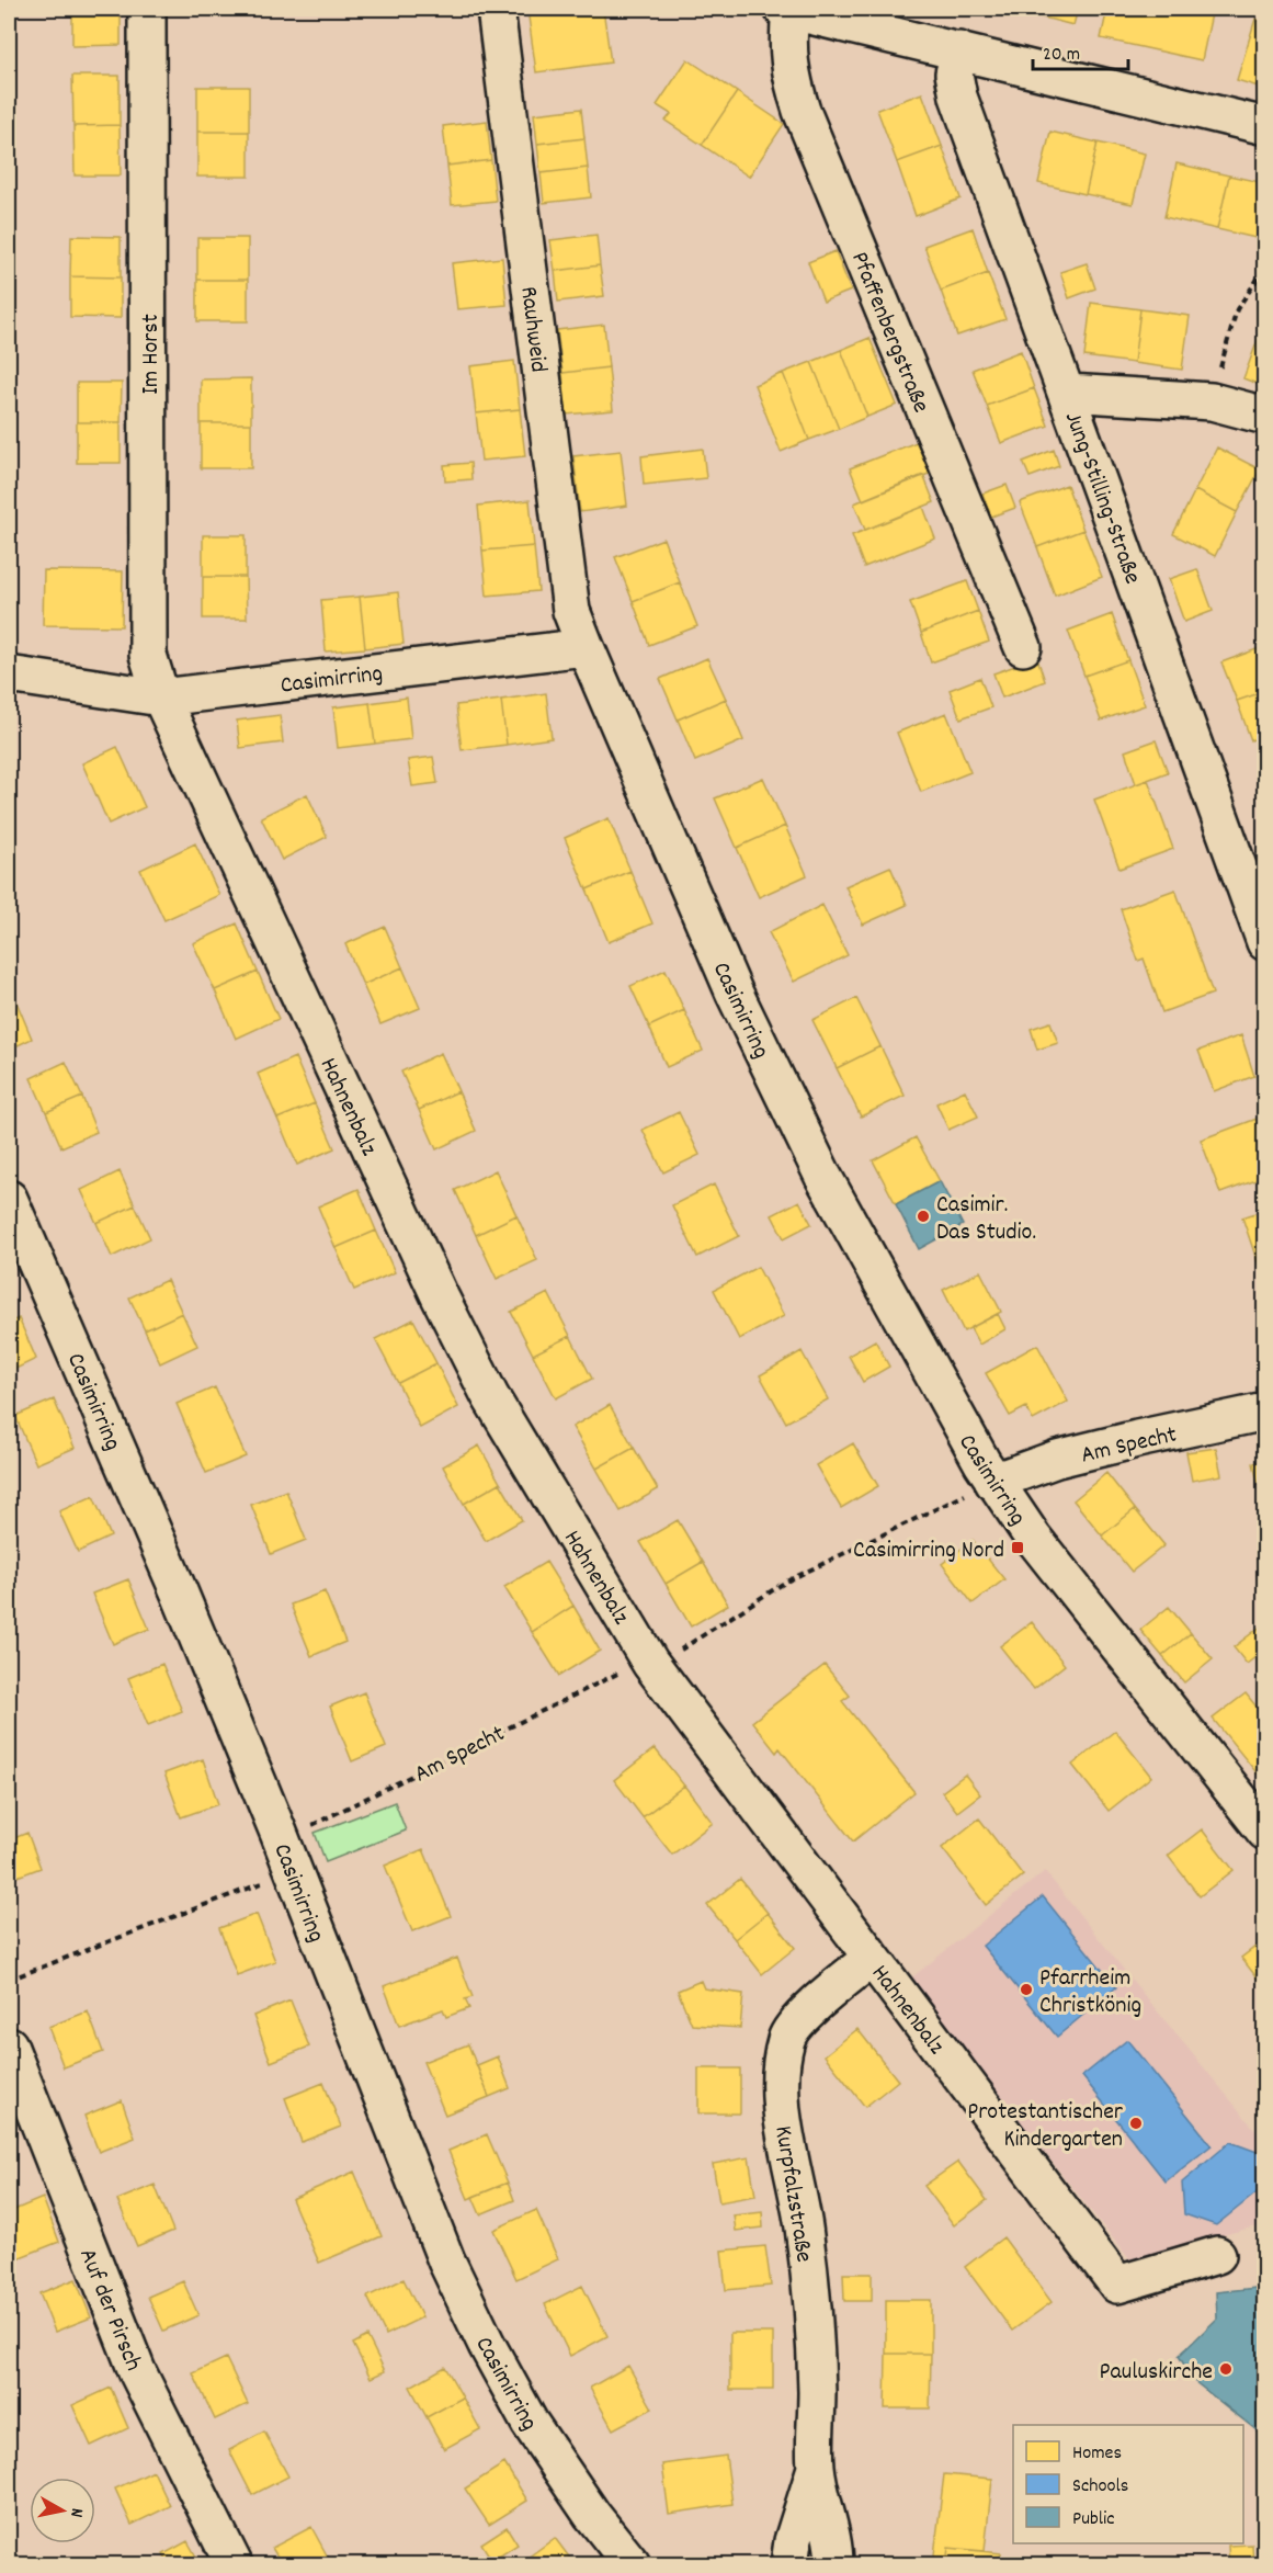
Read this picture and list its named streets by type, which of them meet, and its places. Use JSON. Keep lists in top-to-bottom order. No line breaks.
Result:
{"streets":{"street":["Rauhweid","Pfaffenbergstraße","Im Horst","Jung-Stilling-Straße","Casimirring","Hahnenbalz","Am Specht","Kurpfalzstraße","Auf der Pirsch"]},"crossings":[["Rauhweid","Casimirring"],["Pfaffenbergstraße","Jung-Stilling-Straße"],["Im Horst","Casimirring"],["Im Horst","Hahnenbalz"],["Casimirring","Hahnenbalz"],["Casimirring","Am Specht"],["Hahnenbalz","Kurpfalzstraße"]],"places":{"other":["Casimir. Das Studio.","Pfarrheim Christkönig","Protestantischer Kindergarten","Pauluskirche"],"transit":["Casimirring Nord"]},"legend":["Homes","Schools","Public"],"scale_bar":"20 m","north":"right"}
